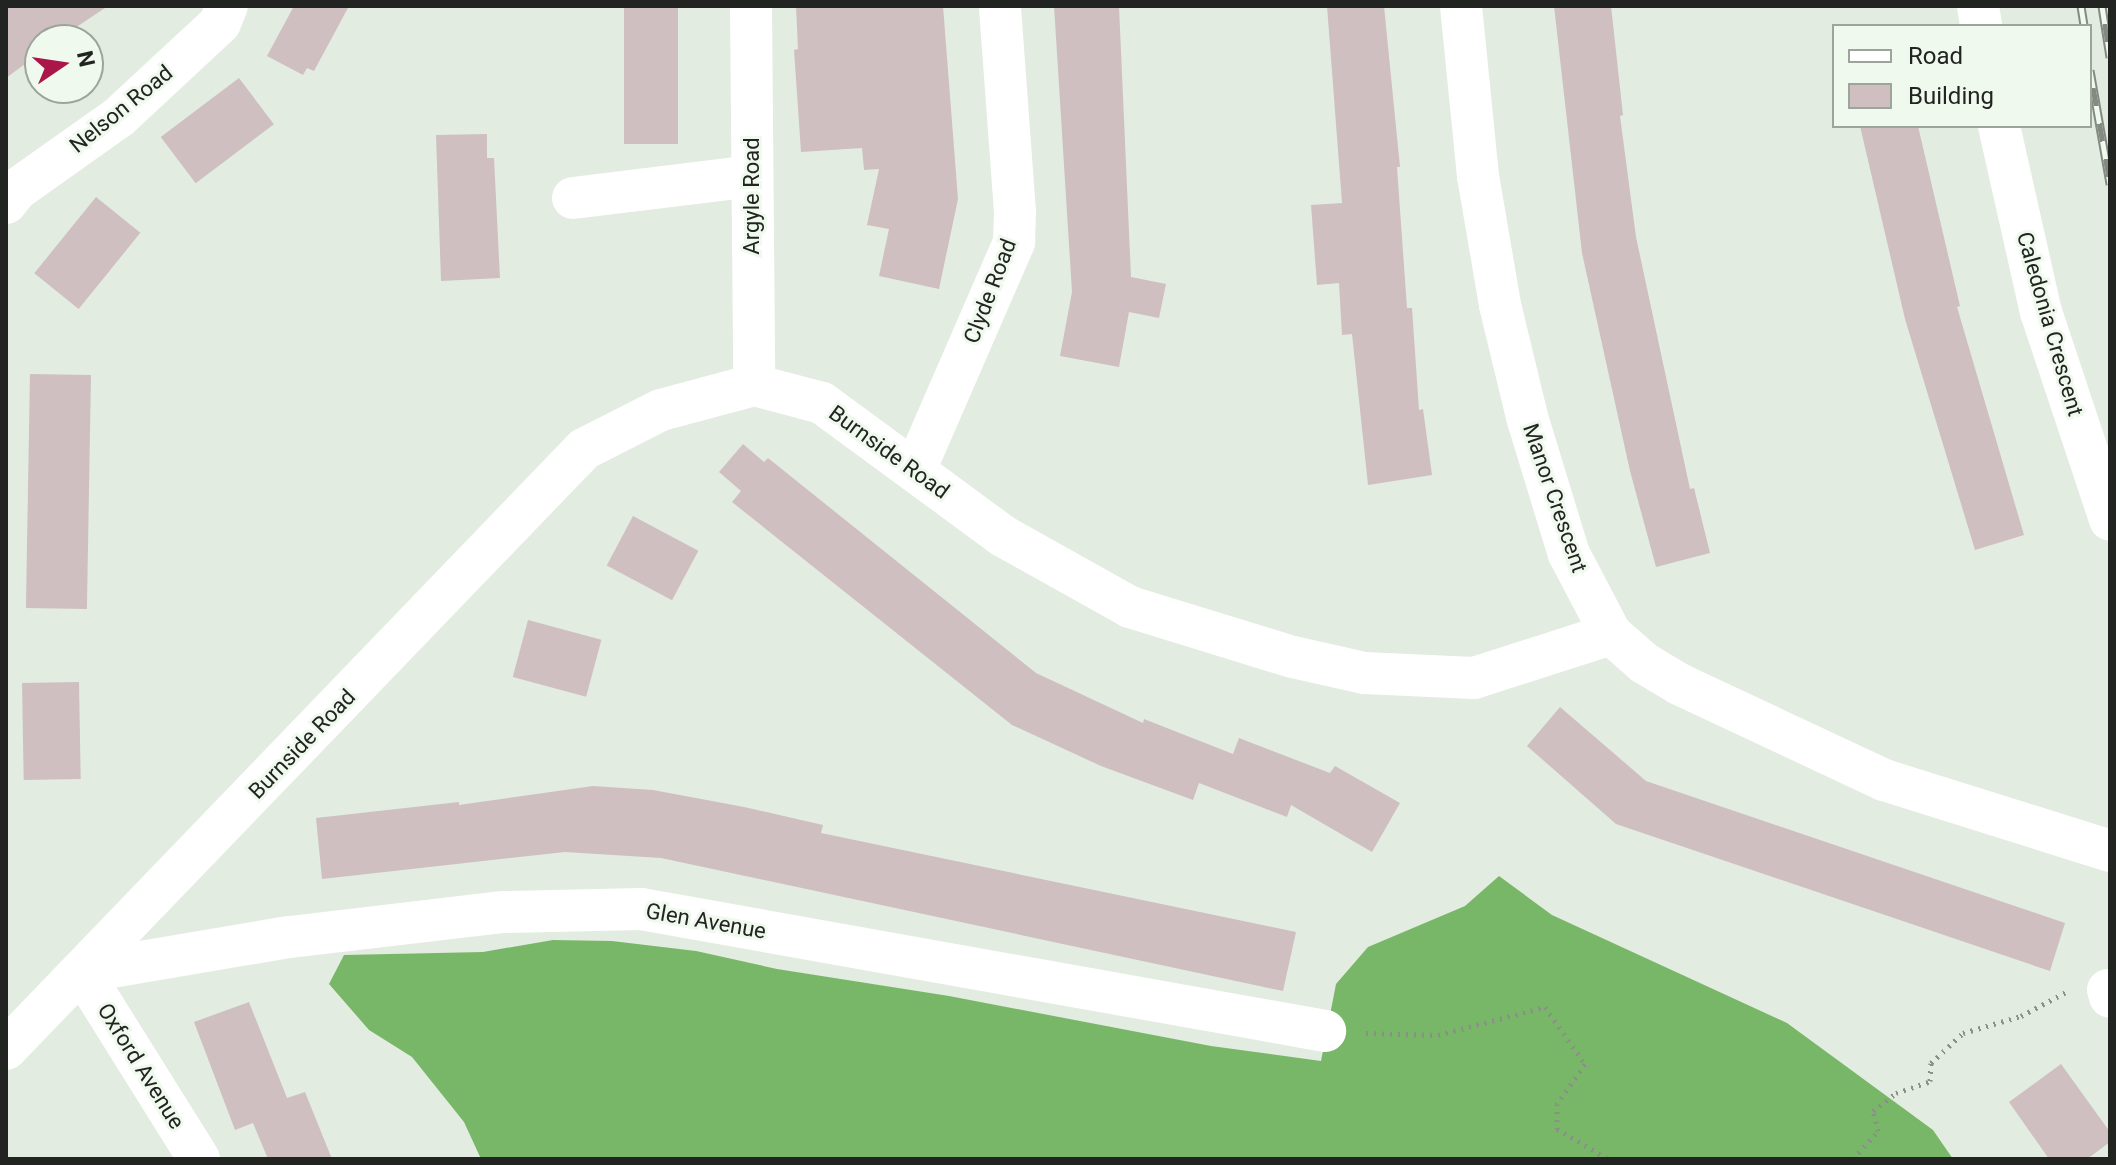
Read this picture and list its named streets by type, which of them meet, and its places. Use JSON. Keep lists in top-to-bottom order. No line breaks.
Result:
{"streets":{"street":["Nelson Road","Argyle Road","Clyde Road","Caledonia Crescent","Burnside Road","Manor Crescent","Glen Avenue","Oxford Avenue"]},"crossings":[["Argyle Road","Burnside Road"],["Clyde Road","Burnside Road"],["Burnside Road","Manor Crescent"],["Burnside Road","Glen Avenue"],["Burnside Road","Oxford Avenue"],["Glen Avenue","Oxford Avenue"]],"legend":["Road","Building"],"north":"right"}
